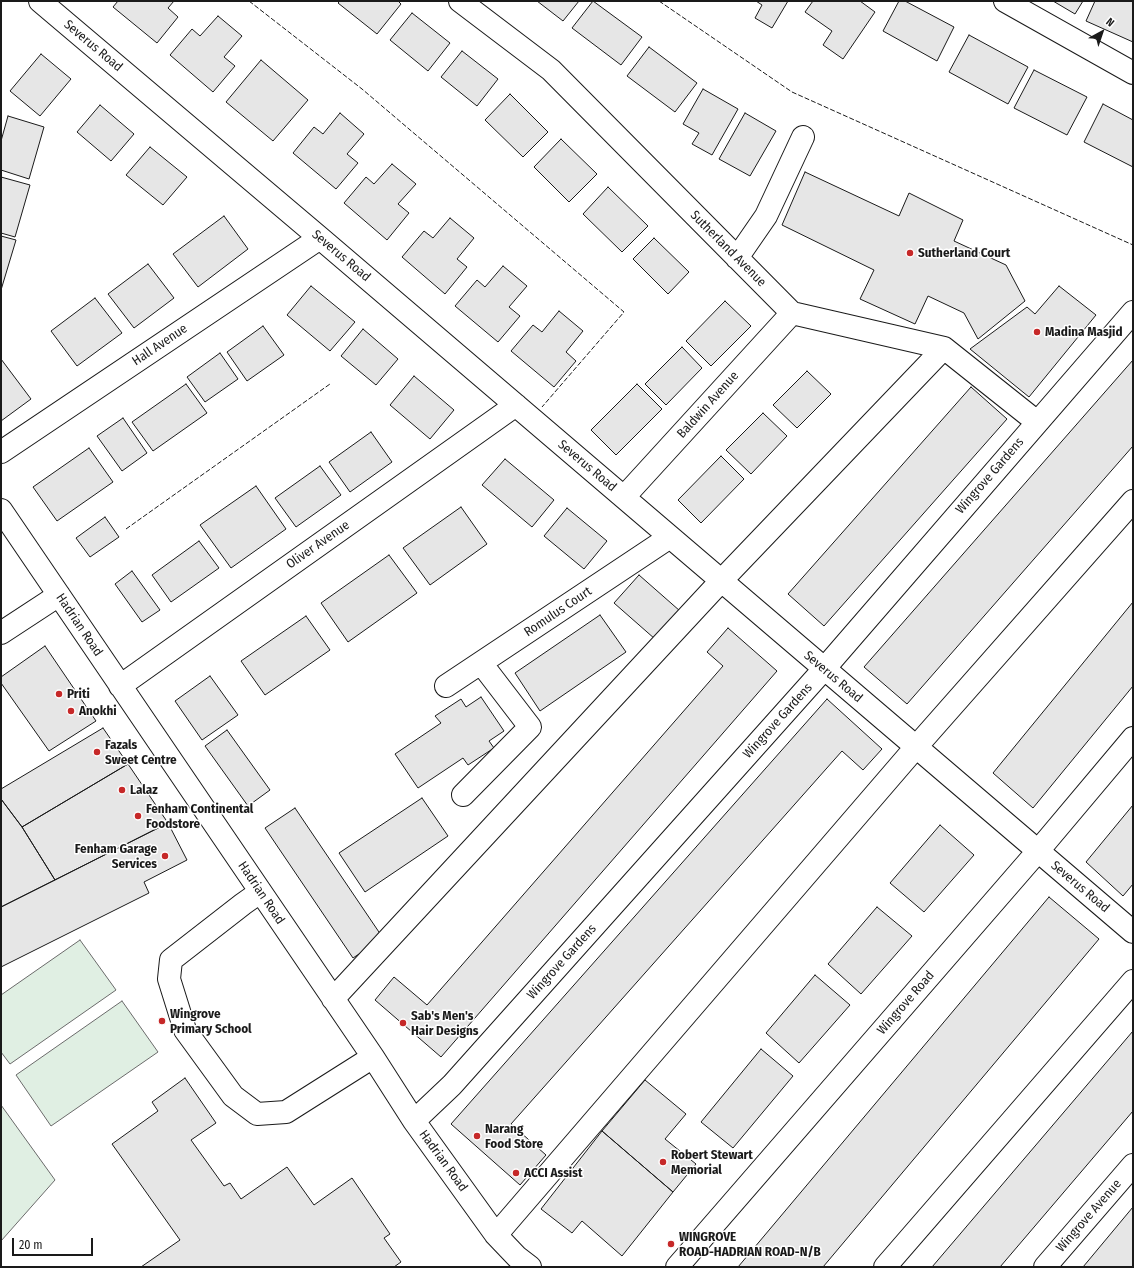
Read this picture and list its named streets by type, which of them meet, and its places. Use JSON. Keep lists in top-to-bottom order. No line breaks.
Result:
{"streets":{"street":["Severus Road","Sutherland Avenue","Hall Avenue","Baldwin Avenue","Wingrove Gardens","Oliver Avenue","Romulus Court","Hadrian Road","Wingrove Road","Wingrove Avenue"]},"crossings":[["Severus Road","Hall Avenue"],["Severus Road","Baldwin Avenue"],["Severus Road","Wingrove Gardens"],["Severus Road","Oliver Avenue"],["Severus Road","Romulus Court"],["Severus Road","Wingrove Road"],["Sutherland Avenue","Baldwin Avenue"],["Wingrove Gardens","Hadrian Road"],["Oliver Avenue","Hadrian Road"]],"places":["Sutherland Court","Madina Masjid","Priti","Anokhi","Fazals Sweet Centre","Lalaz","Fenham Continental Foodstore","Fenham Garage Services","Wingrove Primary School","Sab's Men's Hair Designs","Narang Food Store","Robert Stewart Memorial","ACCI Assist","WINGROVE ROAD-HADRIAN ROAD-N/B"],"scale_bar":"20 m","north":"top right"}
